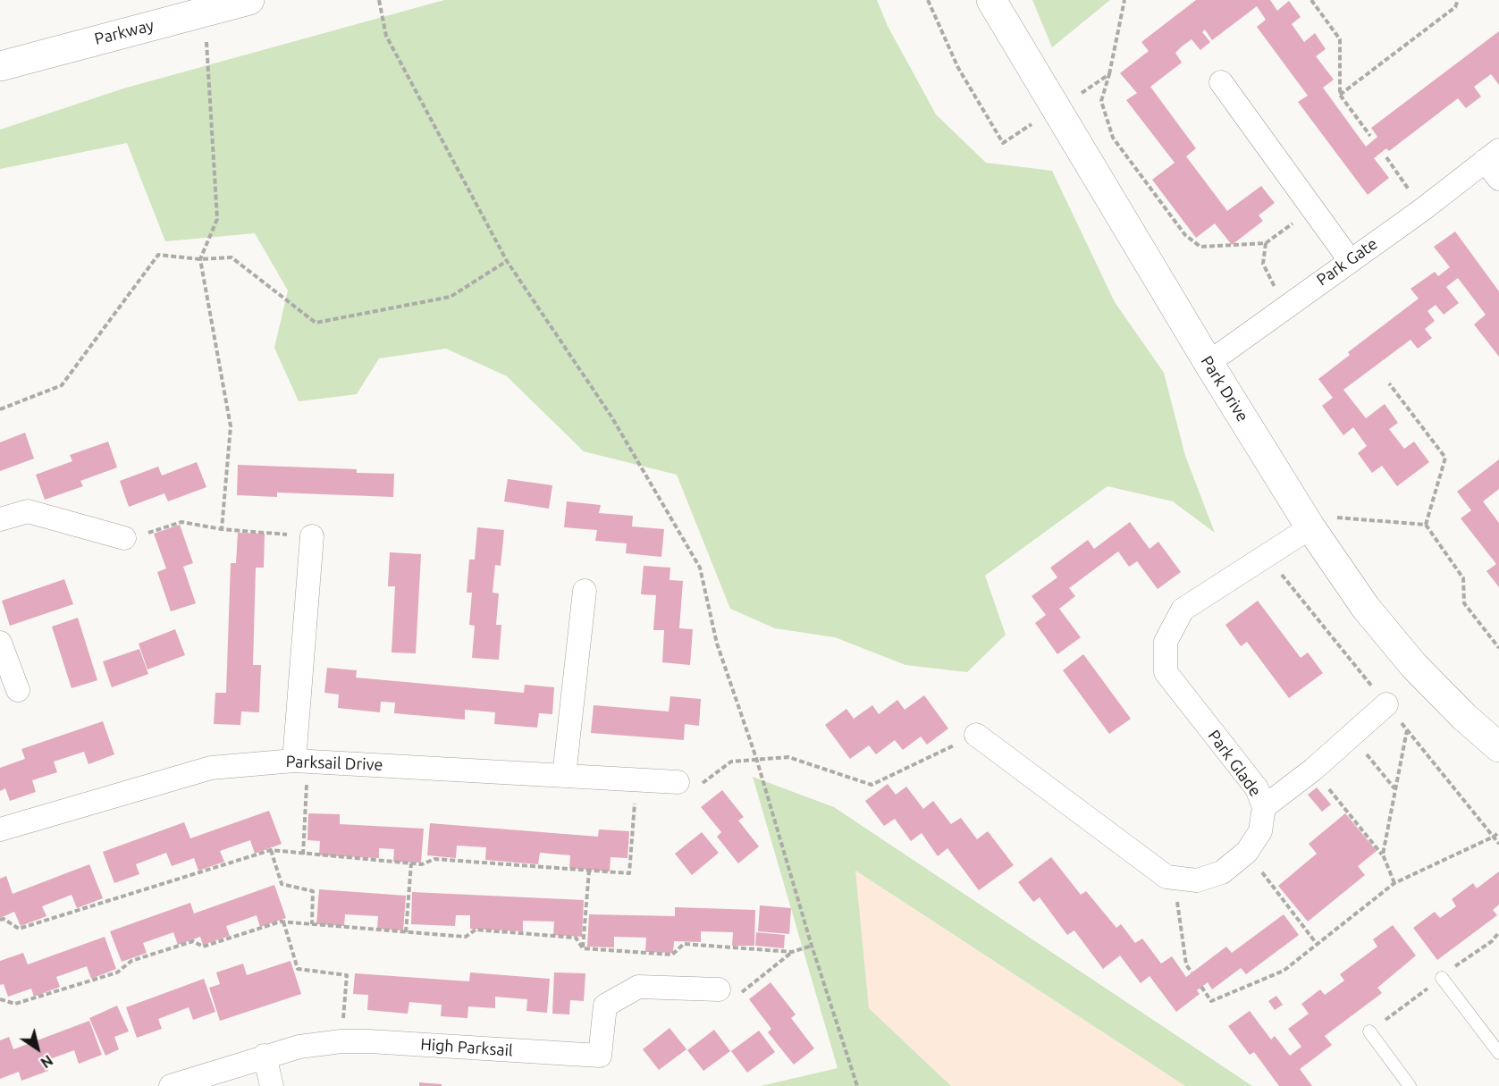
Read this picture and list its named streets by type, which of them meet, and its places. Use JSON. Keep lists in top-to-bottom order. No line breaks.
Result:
{"streets":{"street":["Parkway","Park Gate","Park Drive","Parksail Drive","Park Glade","High Parksail"]},"crossings":[["Park Gate","Park Drive"],["Park Drive","Park Glade"]],"north":"bottom right"}
